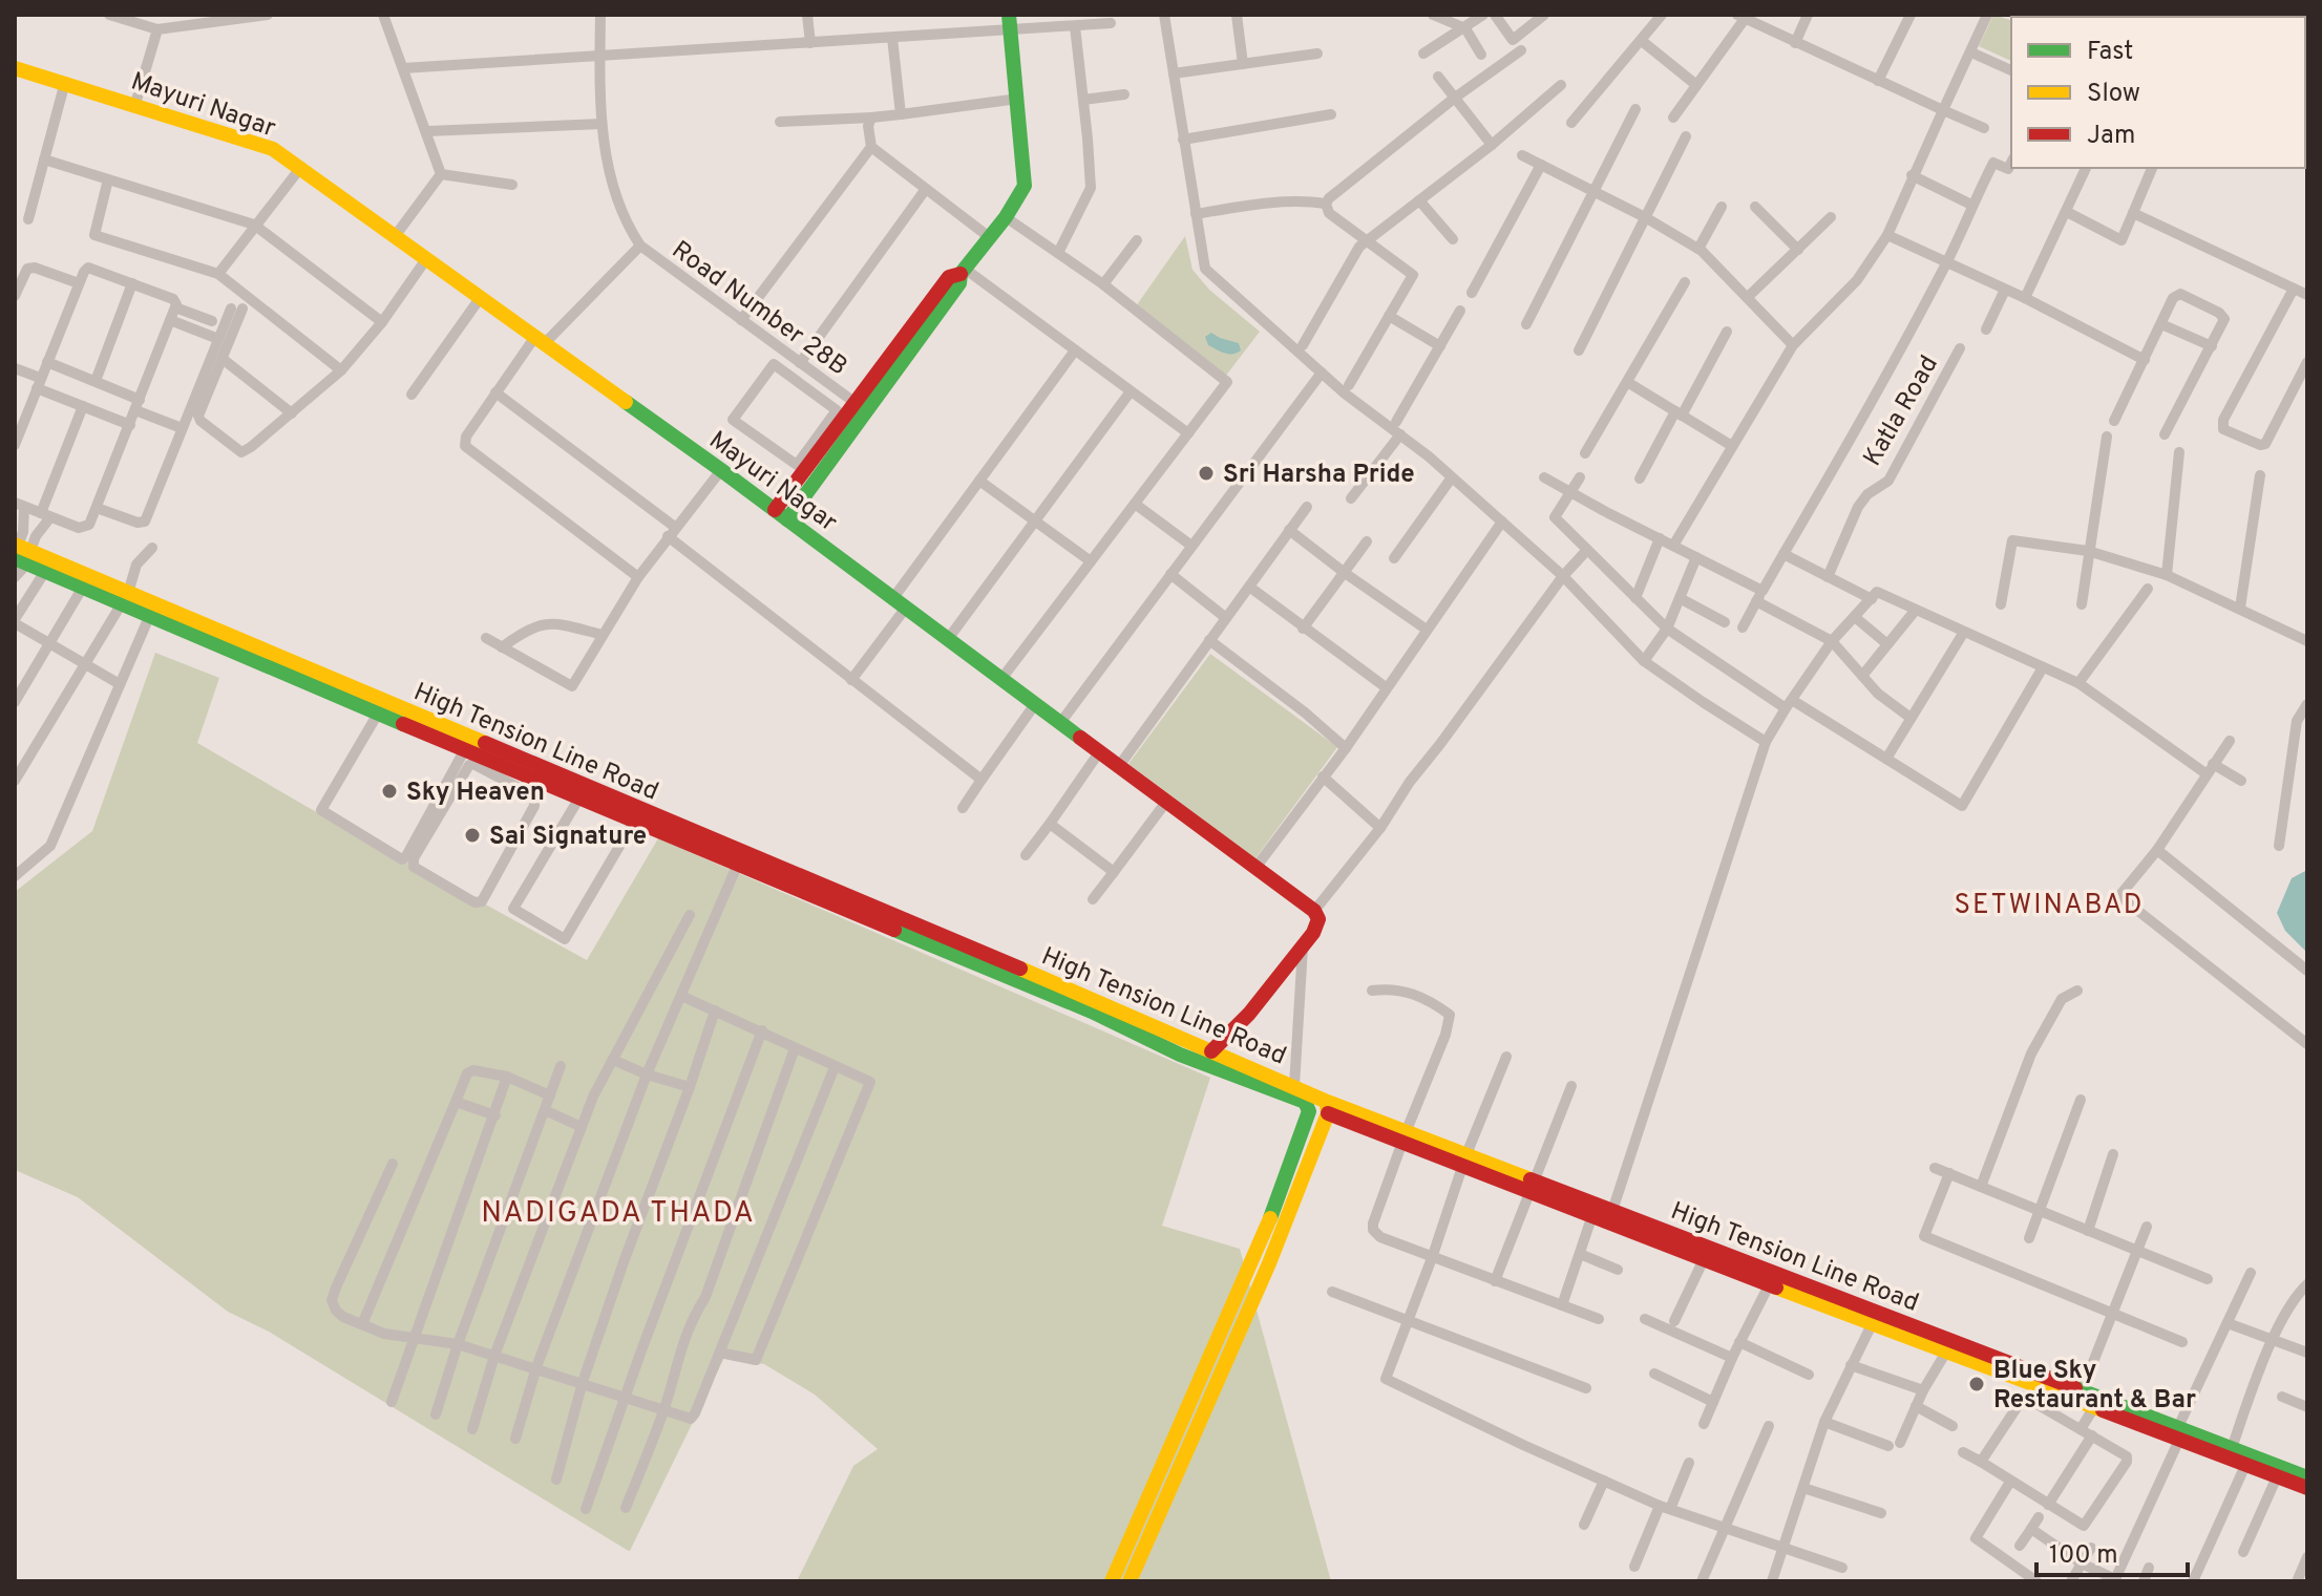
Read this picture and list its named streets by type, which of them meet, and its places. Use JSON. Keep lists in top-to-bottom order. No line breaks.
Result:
{"streets":{"main road":["Mayuri Nagar","High Tension Line Road"],"street":["Road Number 28B","Katla Road"]},"districts":["SETWINABAD","NADIGADA THADA"],"places":["Sri Harsha Pride","Sky Heaven","Sai Signature","Blue Sky Restaurant & Bar"],"legend":["Fast","Slow","Jam"],"scale_bar":"100 m"}
